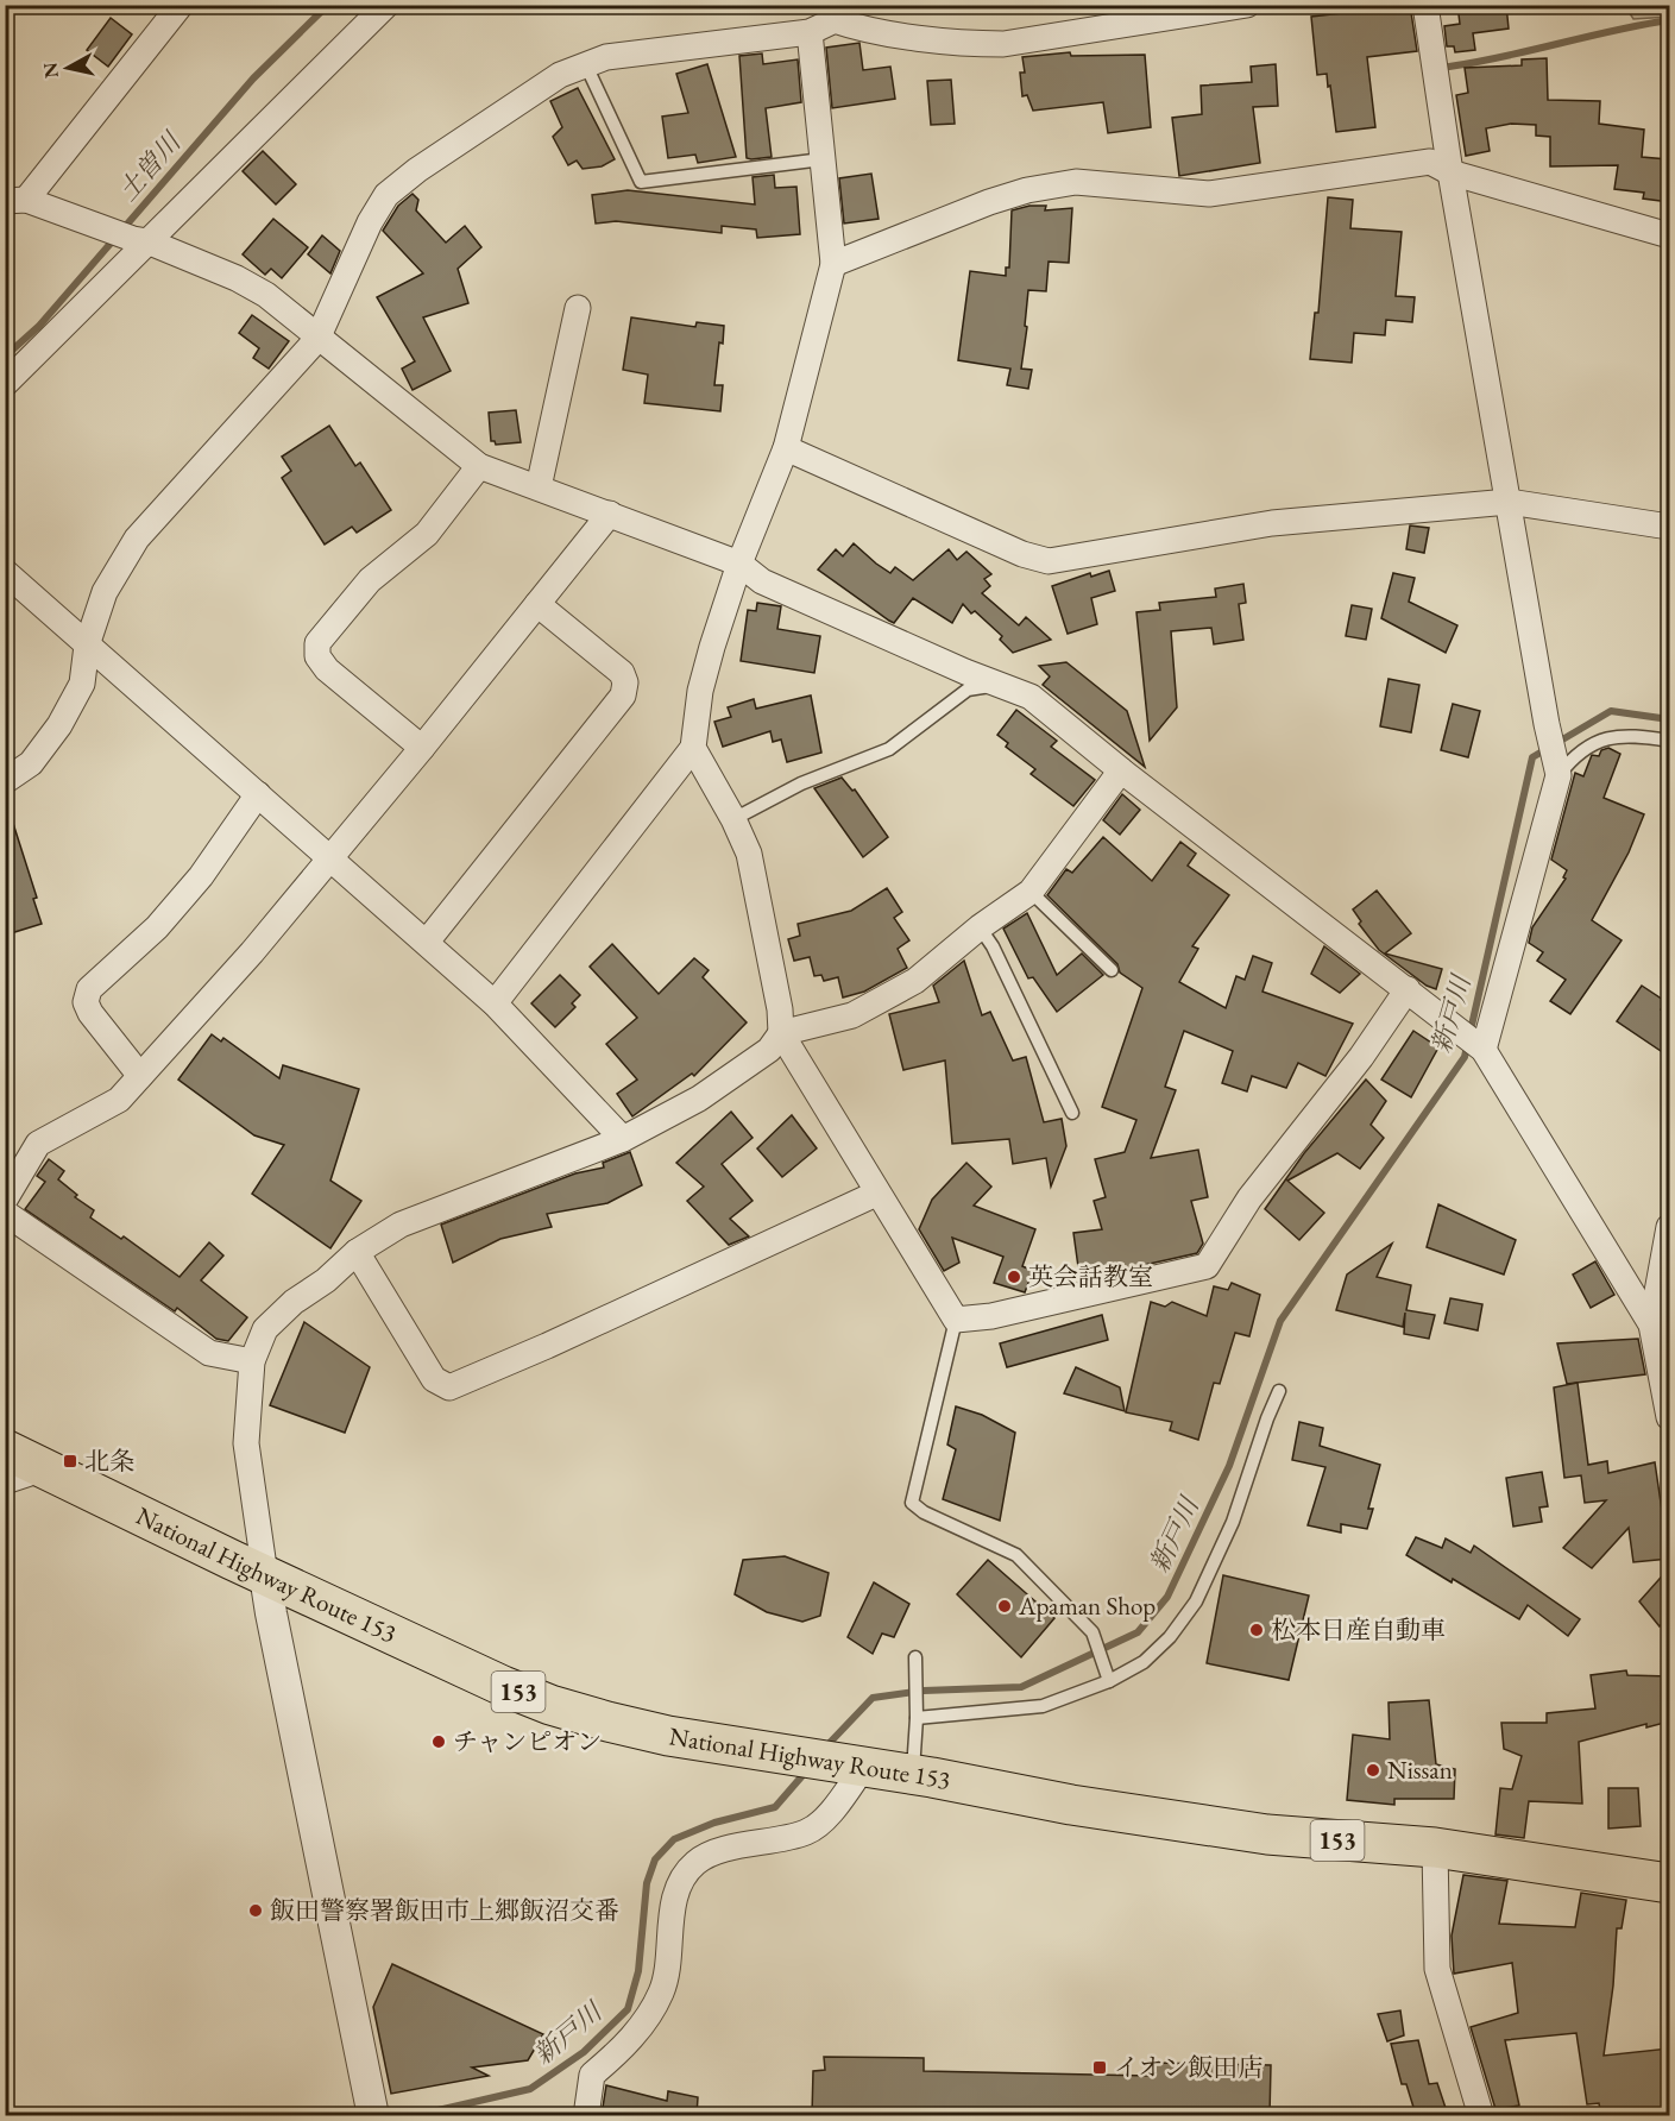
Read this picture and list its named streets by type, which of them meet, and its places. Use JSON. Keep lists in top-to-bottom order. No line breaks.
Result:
{"streets":{"highway":["National Highway Route 153","153"]},"water":["土曽川","新戸川"],"places":{"other":["英会話教室","Apaman Shop","松本日産自動車","チャンピオン","Nissan","飯田警察署飯田市上郷飯沼交番"],"transit":["北条","イオン飯田店"]},"north":"left"}
